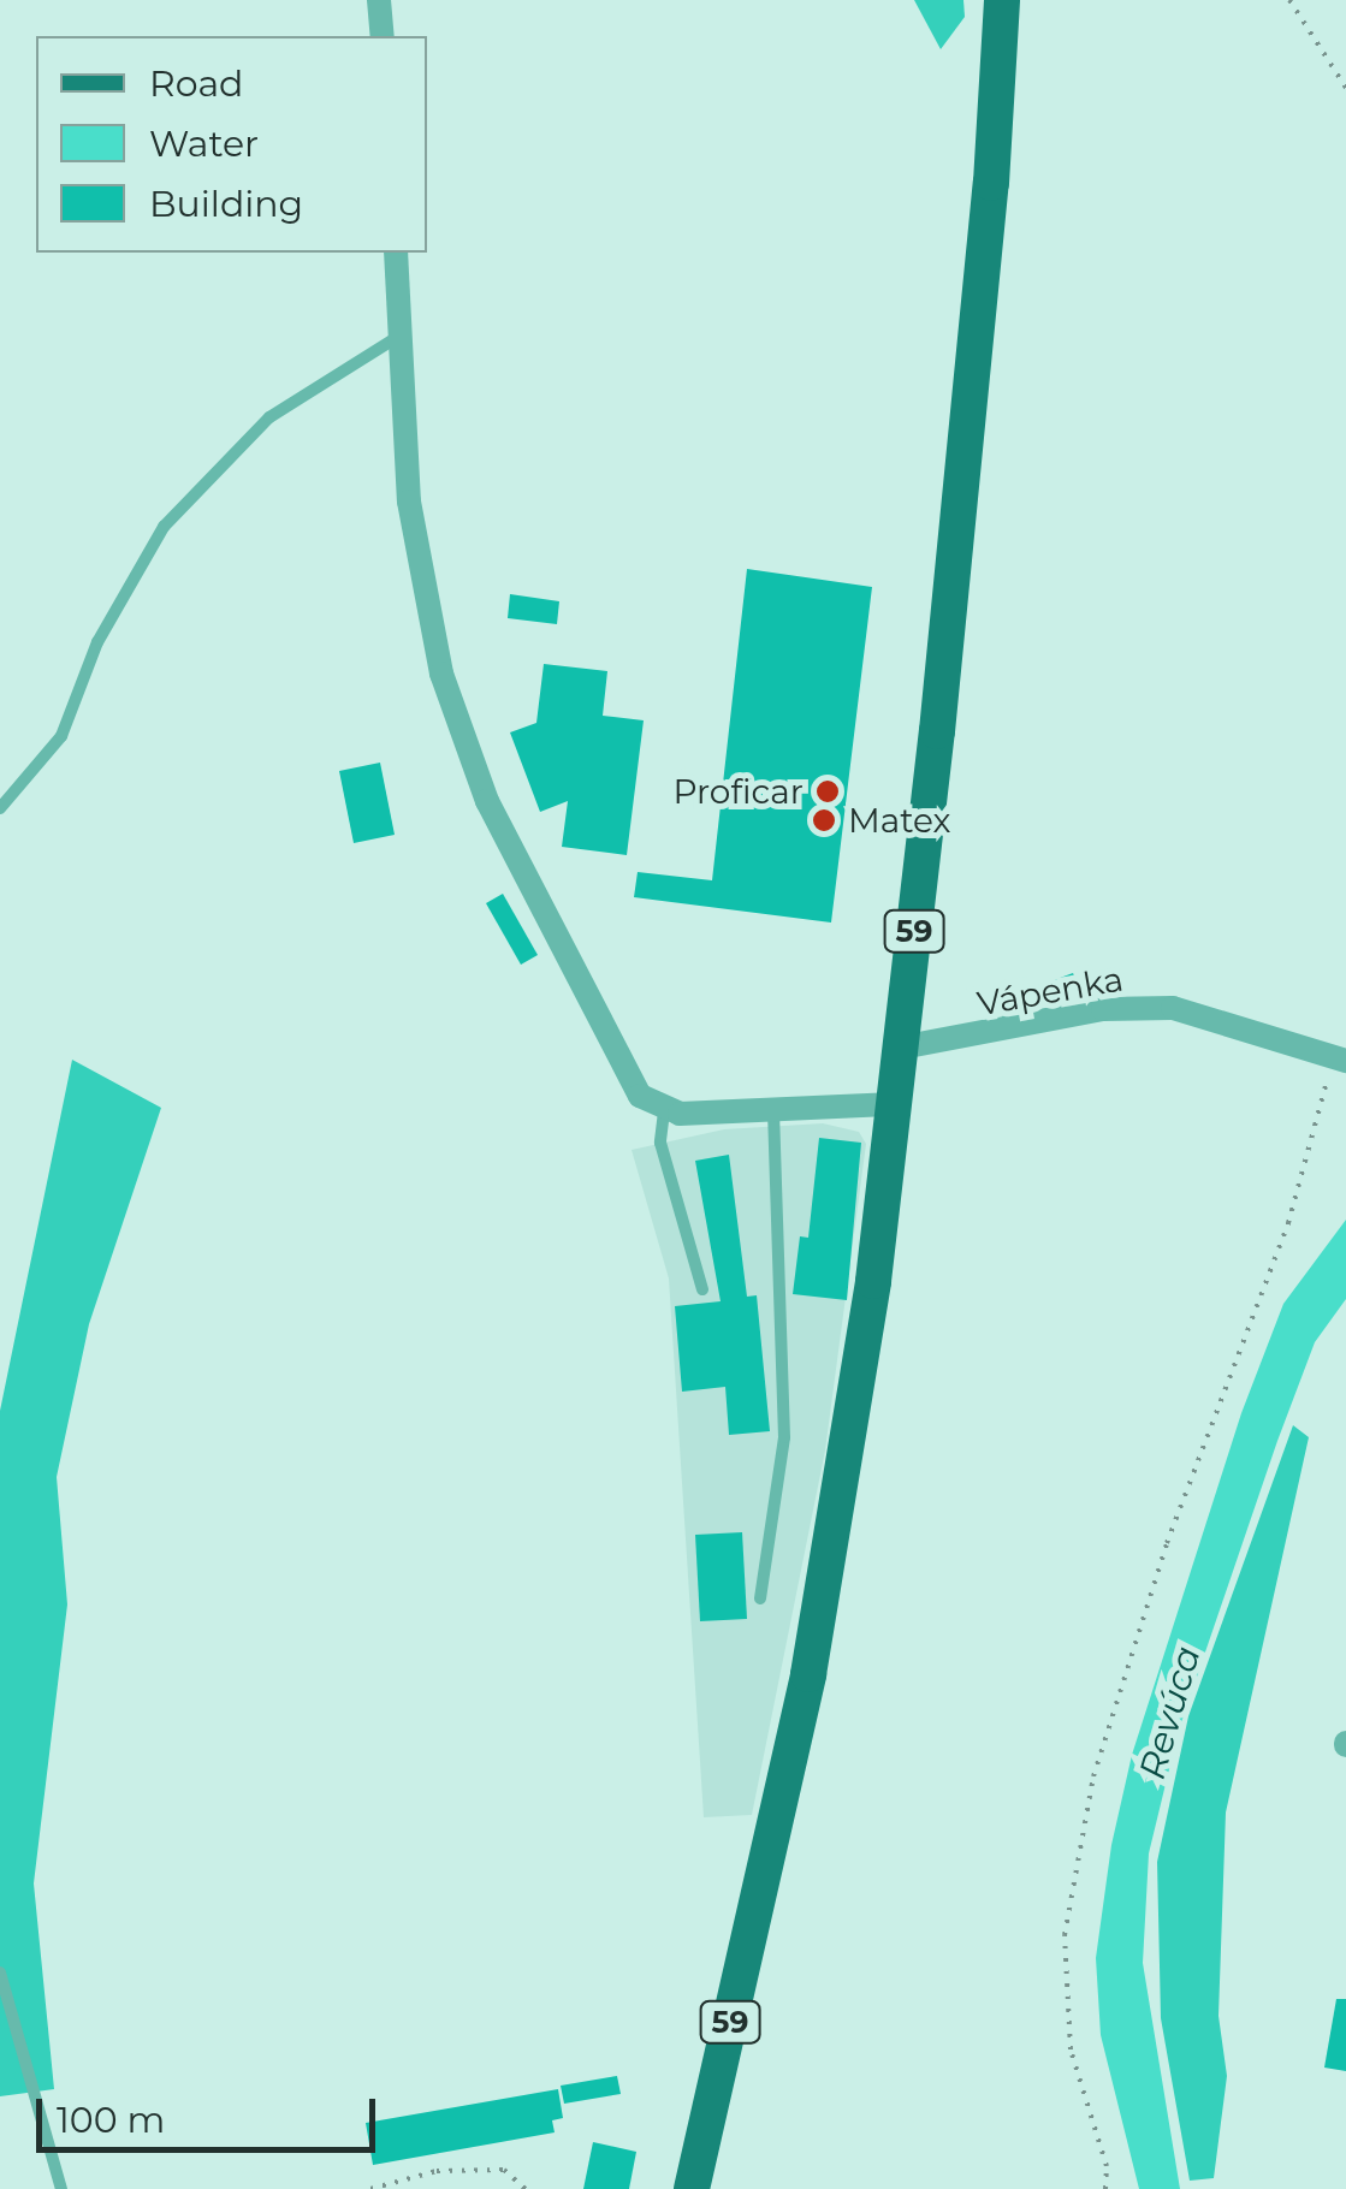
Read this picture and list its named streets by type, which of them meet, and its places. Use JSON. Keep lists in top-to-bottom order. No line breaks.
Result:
{"streets":{"main road":["59"],"street":["Vápenka"]},"crossings":[["59","Vápenka"]],"water":["Revúca"],"places":["Proficar","Matex"],"legend":["Road","Water","Building"],"scale_bar":"100 m"}
